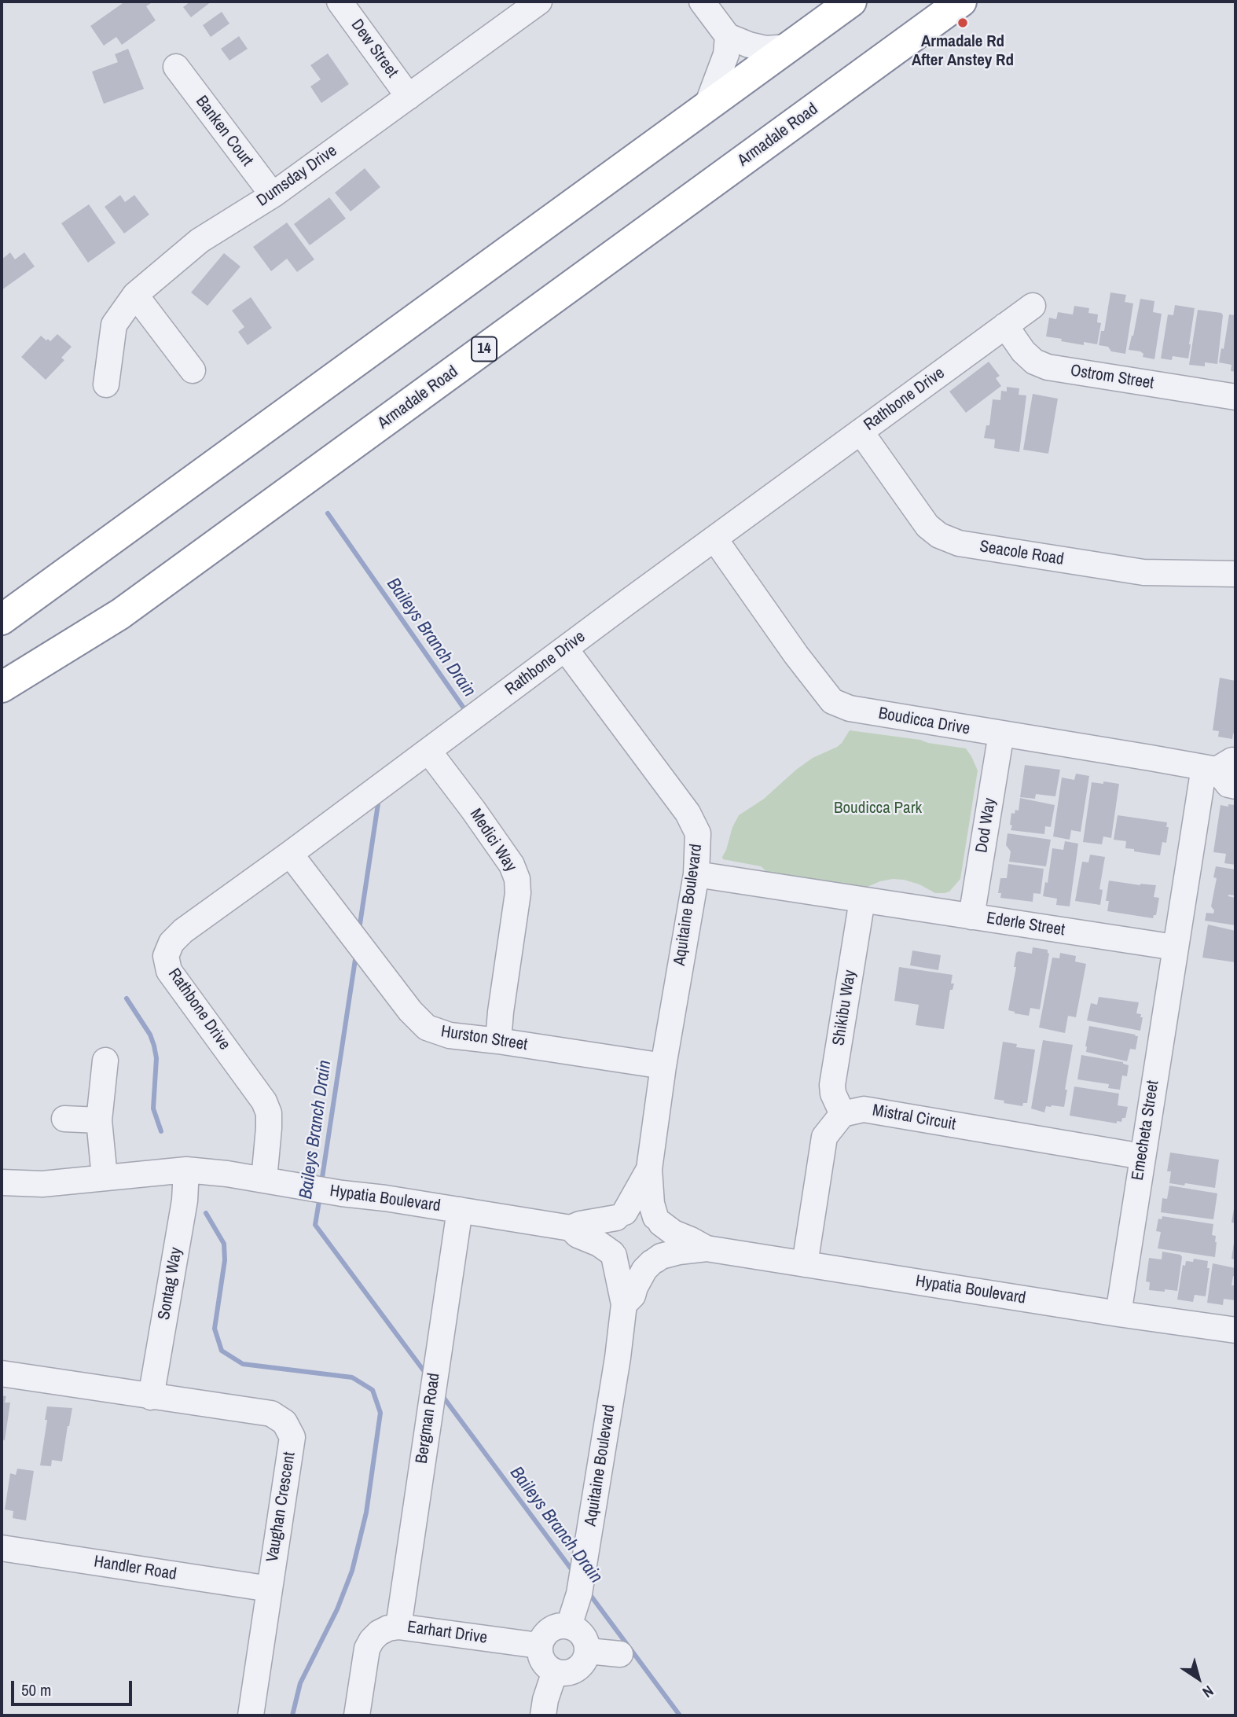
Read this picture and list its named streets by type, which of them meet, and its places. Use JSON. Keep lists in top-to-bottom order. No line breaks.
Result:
{"streets":{"highway":["Armadale Road","14"],"street":["Dew Street","Banken Court","Dumsday Drive","Ostrom Street","Rathbone Drive","Seacole Road","Boudicca Drive","Dod Way","Medici Way","Aquitaine Boulevard","Ederle Street","Shikibu Way","Hurston Street","Mistral Circuit","Emecheta Street","Hypatia Boulevard","Sontag Way","Bergman Road","Vaughan Crescent","Handler Road","Earhart Drive"]},"crossings":[["Dew Street","Dumsday Drive"],["Banken Court","Dumsday Drive"],["Ostrom Street","Rathbone Drive"],["Rathbone Drive","Seacole Road"],["Rathbone Drive","Boudicca Drive"],["Rathbone Drive","Medici Way"],["Rathbone Drive","Aquitaine Boulevard"],["Rathbone Drive","Hurston Street"],["Rathbone Drive","Hypatia Boulevard"],["Boudicca Drive","Dod Way"],["Dod Way","Ederle Street"],["Medici Way","Hurston Street"],["Aquitaine Boulevard","Ederle Street"],["Aquitaine Boulevard","Hurston Street"],["Aquitaine Boulevard","Hypatia Boulevard"],["Aquitaine Boulevard","Earhart Drive"],["Ederle Street","Shikibu Way"],["Ederle Street","Emecheta Street"],["Shikibu Way","Mistral Circuit"],["Mistral Circuit","Emecheta Street"],["Emecheta Street","Hypatia Boulevard"],["Hypatia Boulevard","Sontag Way"],["Hypatia Boulevard","Bergman Road"],["Sontag Way","Vaughan Crescent"],["Bergman Road","Earhart Drive"],["Vaughan Crescent","Handler Road"]],"water":["Baileys Branch Drain"],"parks":["Boudicca Park"],"places":["Armadale Rd After Anstey Rd"],"scale_bar":"50 m","north":"bottom right"}
